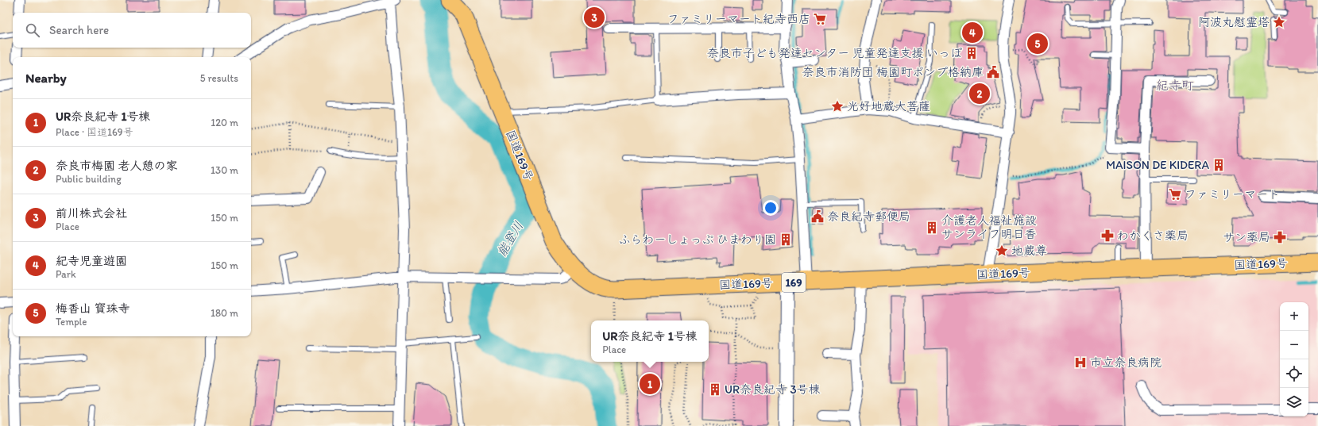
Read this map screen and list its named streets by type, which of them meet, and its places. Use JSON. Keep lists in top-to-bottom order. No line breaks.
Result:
{"streets":{"highway":["国道169号","169"]},"districts":["紀寺町"],"water":["能登川"],"places":{"supermarket":["ファミリーマート紀寺西店","ファミリーマート"],"place":["阿波丸慰霊塔","光好地蔵大菩薩","地蔵尊"],"building":["奈良市子ども発達センター 児童発達支援 いっぽ","MAISON DE KIDERA","介護老人福祉施設 サンライフ明日香","ふらわーしょっぷ ひまわり園","UR奈良紀寺 3号棟"],"public building":["奈良市消防団 梅園町ポンプ格納庫","奈良紀寺郵便局"],"pharmacy":["わかくさ薬局","サン薬局"],"hospital":["市立奈良病院"]},"page":{"pins":["3","4","5","2","1"],"search":"Search here","heading":["Nearby","5 results"],"list":[{"mark":"1","name":"UR奈良紀寺 1号棟","note":"Place · 国道169号","value":"120 m"},{"mark":"2","name":"奈良市梅園 老人憩の家","note":"Public building","value":"130 m"},{"mark":"3","name":"前川株式会社","note":"Place","value":"150 m"},{"mark":"4","name":"紀寺児童遊園","note":"Park","value":"150 m"},{"mark":"5","name":"梅香山 寳珠寺","note":"Temple","value":"180 m"}],"map_buttons":["+","−"],"popup":["UR奈良紀寺 1号棟","Place"]}}
